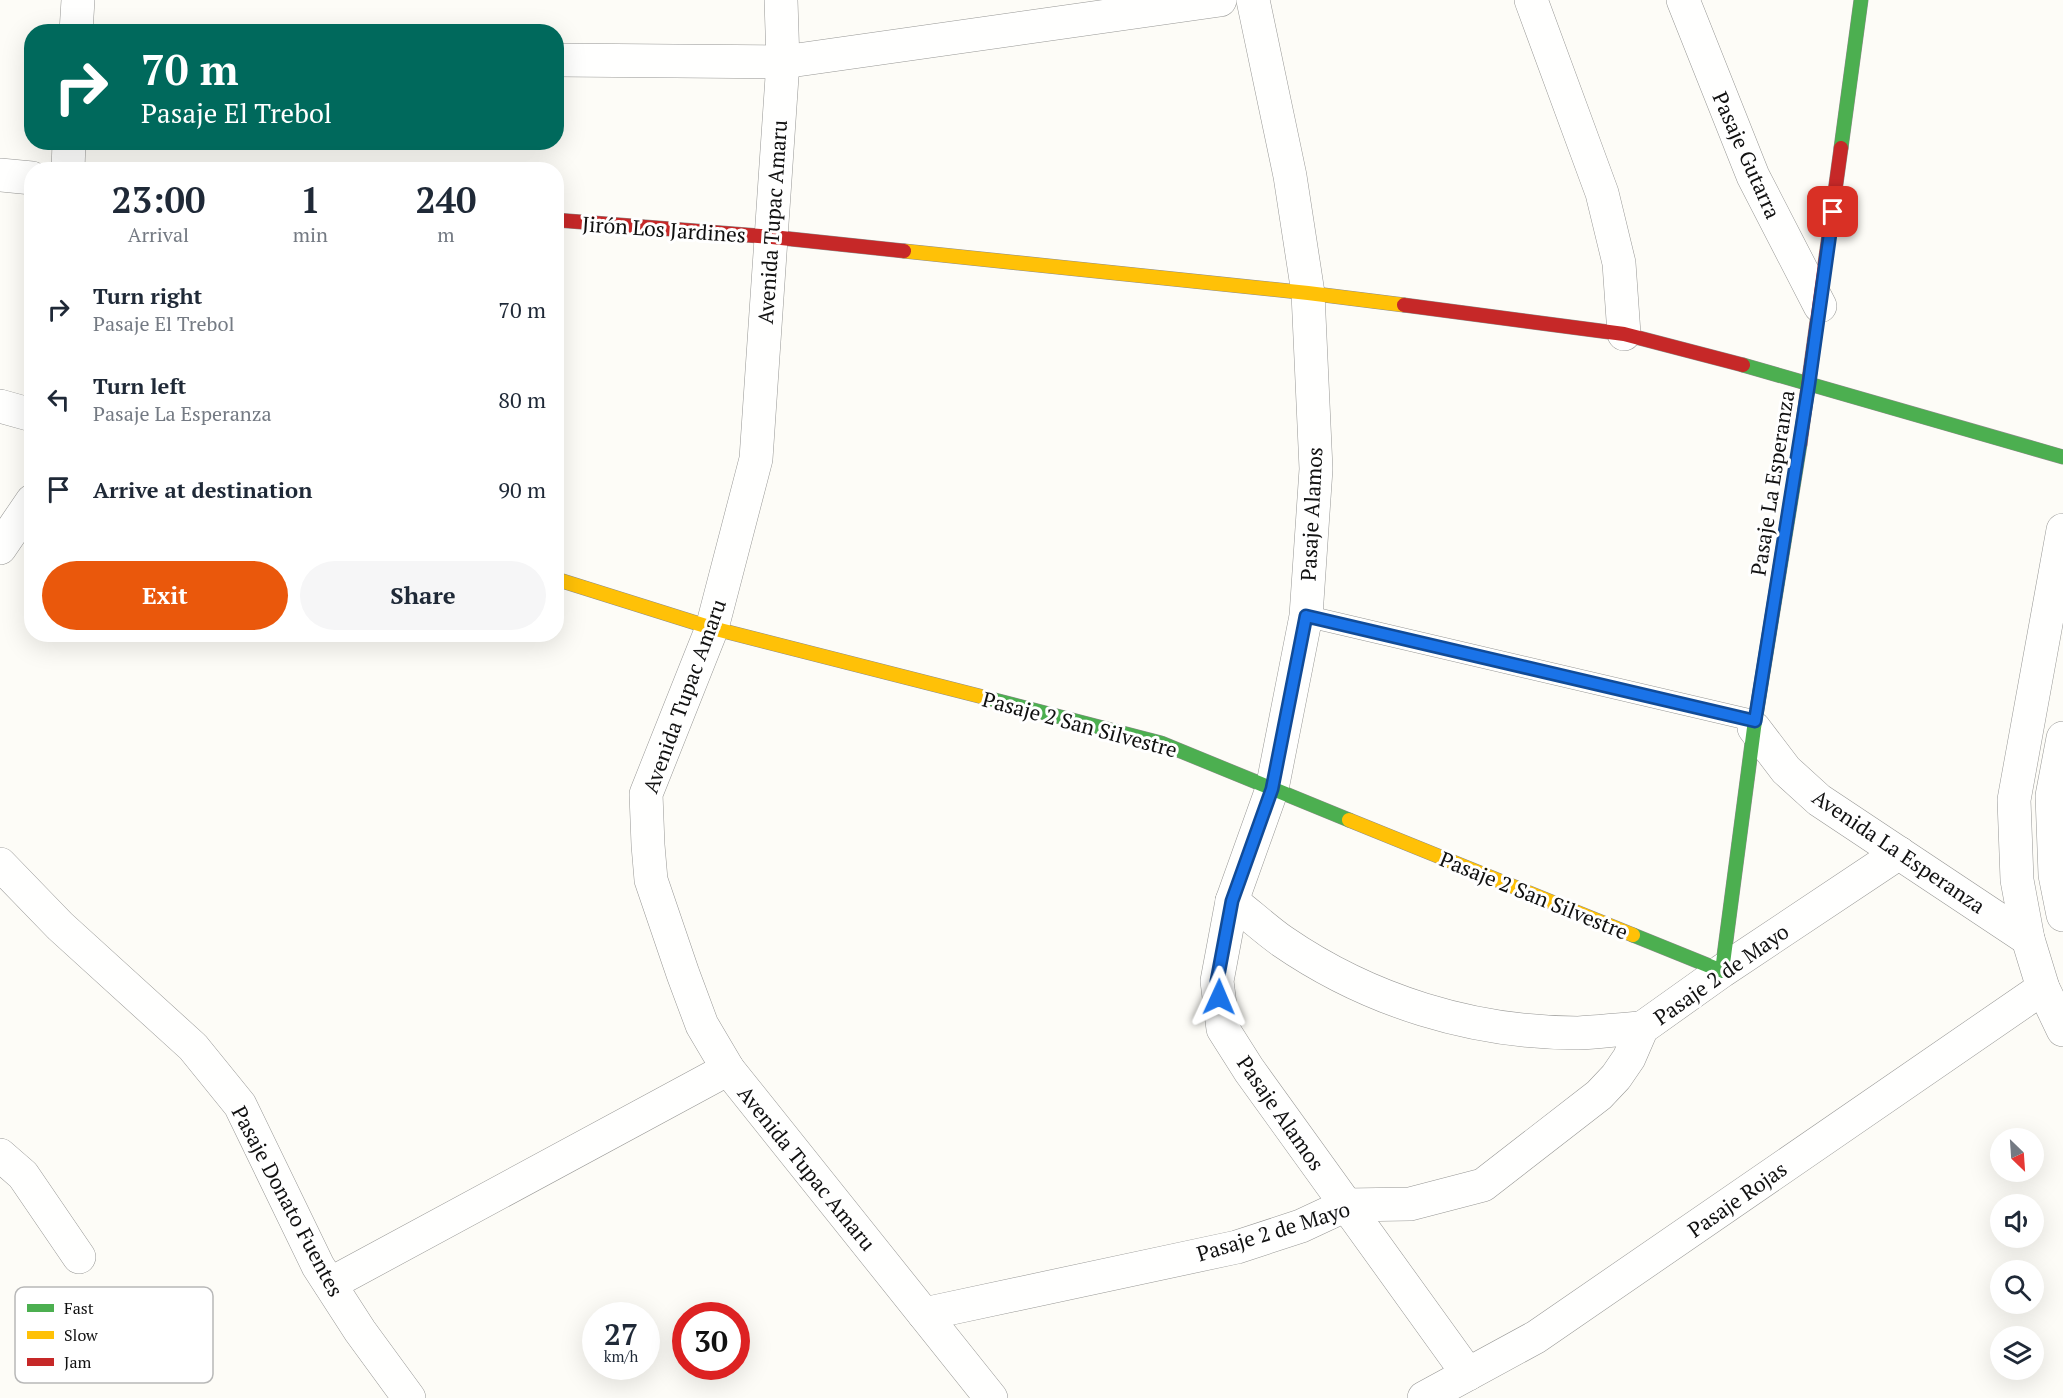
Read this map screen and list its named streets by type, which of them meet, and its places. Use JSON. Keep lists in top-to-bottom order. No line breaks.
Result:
{"streets":{"street":["Pasaje Gutarra","Avenida Tupac Amaru","Jirón Los Jardines","Pasaje La Esperanza","Pasaje Alamos","Pasaje 2 San Silvestre","Avenida La Esperanza","Pasaje 2 de Mayo","Pasaje Rojas","Pasaje Donato Fuentes"]},"crossings":[["Pasaje Gutarra","Pasaje La Esperanza"],["Avenida Tupac Amaru","Jirón Los Jardines"],["Avenida Tupac Amaru","Pasaje 2 San Silvestre"],["Avenida Tupac Amaru","Pasaje 2 de Mayo"],["Jirón Los Jardines","Pasaje La Esperanza"],["Jirón Los Jardines","Pasaje Alamos"],["Pasaje La Esperanza","Pasaje 2 San Silvestre"],["Pasaje La Esperanza","Avenida La Esperanza"],["Pasaje La Esperanza","Pasaje 2 de Mayo"],["Pasaje Alamos","Pasaje 2 San Silvestre"],["Pasaje Alamos","Pasaje 2 de Mayo"],["Pasaje Alamos","Pasaje Rojas"],["Pasaje 2 San Silvestre","Pasaje 2 de Mayo"],["Avenida La Esperanza","Pasaje 2 de Mayo"],["Avenida La Esperanza","Pasaje Rojas"]],"legend":["Fast","Slow","Jam"],"north":"bottom right","page":{"turn":["70 m","Pasaje El Trebol"],"eta":["23:00","Arrival","1","min","240","m"],"list":[{"name":"Turn right","note":"Pasaje El Trebol","value":"70 m"},{"name":"Turn left","note":"Pasaje La Esperanza","value":"80 m"},{"name":"Arrive at destination","value":"90 m"}],"buttons":["Exit","Share"],"speed":"27 km/h","limit":"30"}}
